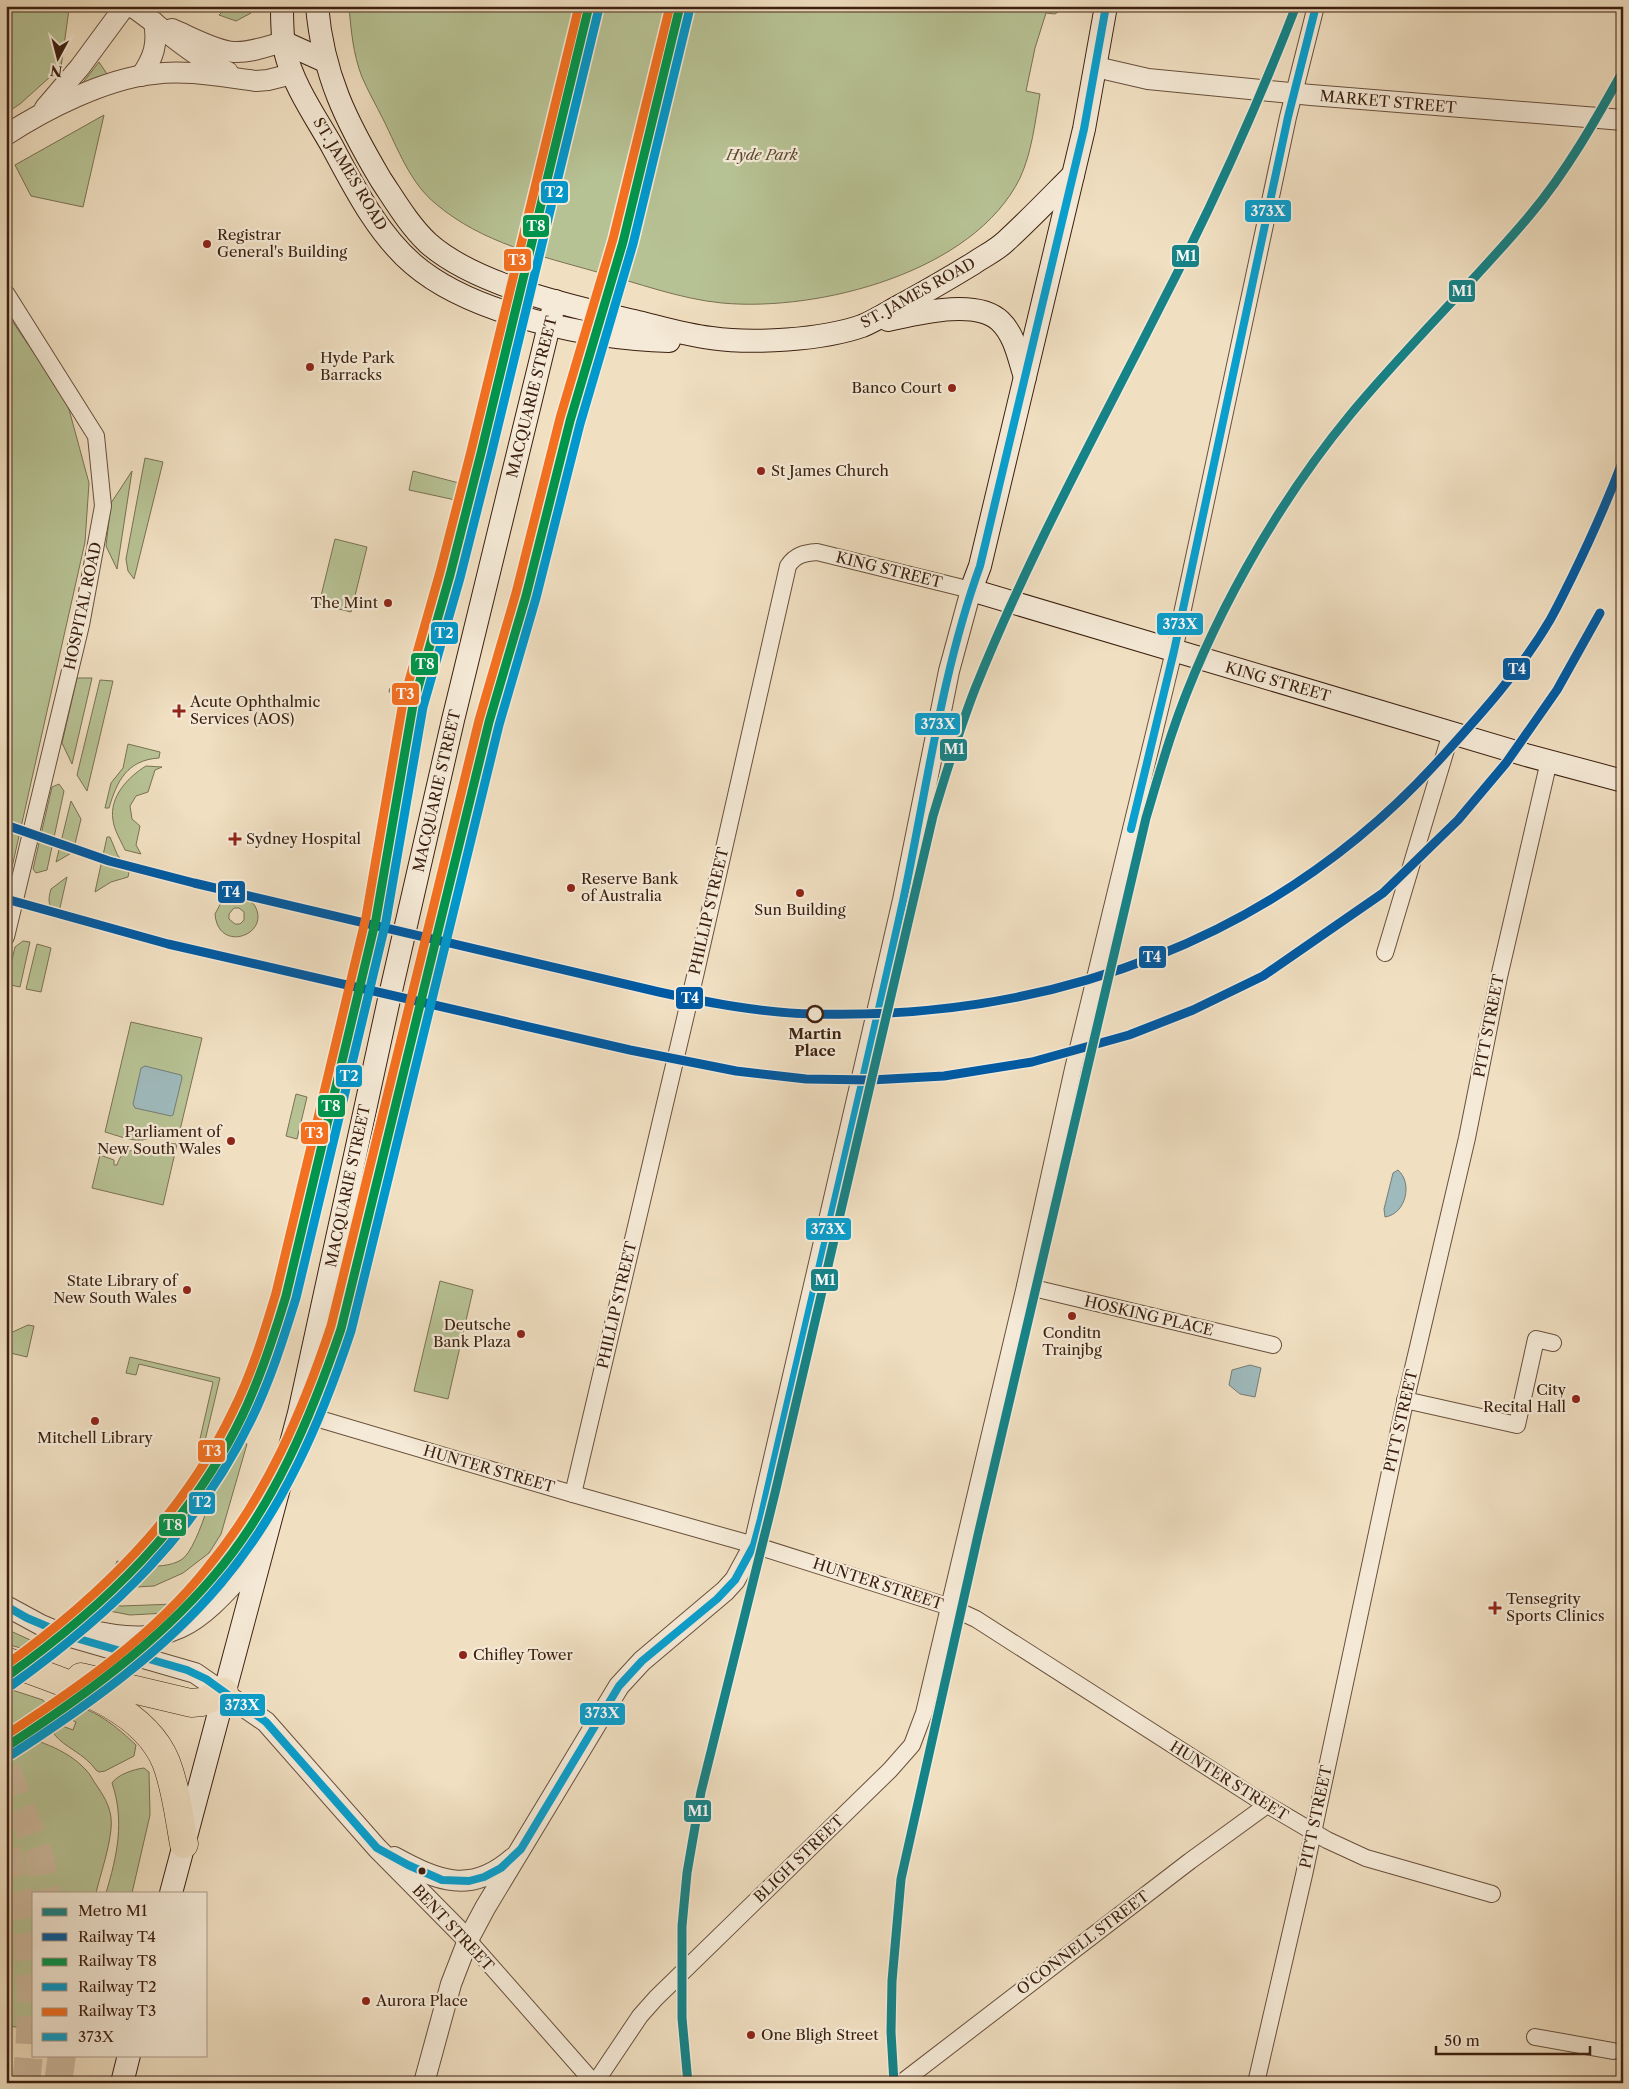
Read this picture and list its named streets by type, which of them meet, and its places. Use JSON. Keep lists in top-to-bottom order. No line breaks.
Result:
{"streets":{"main road":["ST. JAMES ROAD","MACQUARIE STREET","KING STREET"],"street":["MARKET STREET","HOSPITAL ROAD","PHILLIP STREET","PITT STREET","HOSKING PLACE","HUNTER STREET","BLIGH STREET","BENT STREET","O'CONNELL STREET"]},"crossings":[["MARKET STREET","BLIGH STREET"],["ST. JAMES ROAD","MACQUARIE STREET"],["MACQUARIE STREET","HUNTER STREET"],["MACQUARIE STREET","BENT STREET"],["KING STREET","PHILLIP STREET"],["KING STREET","PITT STREET"],["KING STREET","BLIGH STREET"],["PHILLIP STREET","HUNTER STREET"],["PITT STREET","HUNTER STREET"],["HOSKING PLACE","BLIGH STREET"],["HUNTER STREET","BLIGH STREET"],["HUNTER STREET","O'CONNELL STREET"],["BLIGH STREET","BENT STREET"]],"parks":["Hyde Park"],"places":{"other":["Registrar General's Building","Hyde Park Barracks","Banco Court","St James Church","The Mint","Reserve Bank of Australia","Sun Building","Martin Place","Parliament of New South Wales","State Library of New South Wales","Conditn Trainjbg","Deutsche Bank Plaza","City Recital Hall","Mitchell Library","Chifley Tower","Aurora Place","One Bligh Street"],"health":["Acute Ophthalmic Services (AOS)","Sydney Hospital","Tensegrity Sports Clinics"]},"lines":["metro line M1","rail line T8","rail line T3","transit line 373X","rail line T2","rail line T4"],"legend":["Metro M1","Railway T4","Railway T8","Railway T2","Railway T3","373X"],"scale_bar":"50 m","north":"bottom"}
